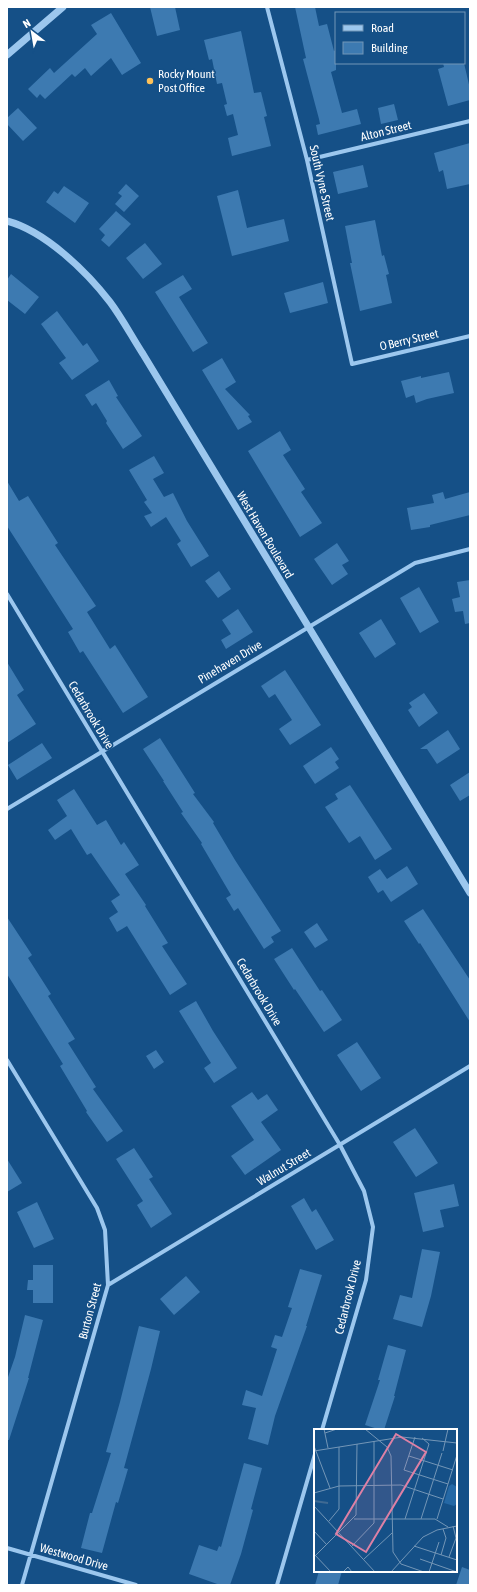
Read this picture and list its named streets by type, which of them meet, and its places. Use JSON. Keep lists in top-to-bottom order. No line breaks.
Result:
{"streets":{"street":["Alton Street","South Vyne Street","O Berry Street","West Haven Boulevard","Pinehaven Drive","Cedarbrook Drive","Walnut Street","Burton Street","Westwood Drive"]},"crossings":[["Alton Street","South Vyne Street"],["South Vyne Street","O Berry Street"],["West Haven Boulevard","Pinehaven Drive"],["Pinehaven Drive","Cedarbrook Drive"],["Cedarbrook Drive","Walnut Street"],["Walnut Street","Burton Street"],["Burton Street","Westwood Drive"]],"places":["Rocky Mount Post Office"],"legend":["Road","Building"],"north":"top left"}
